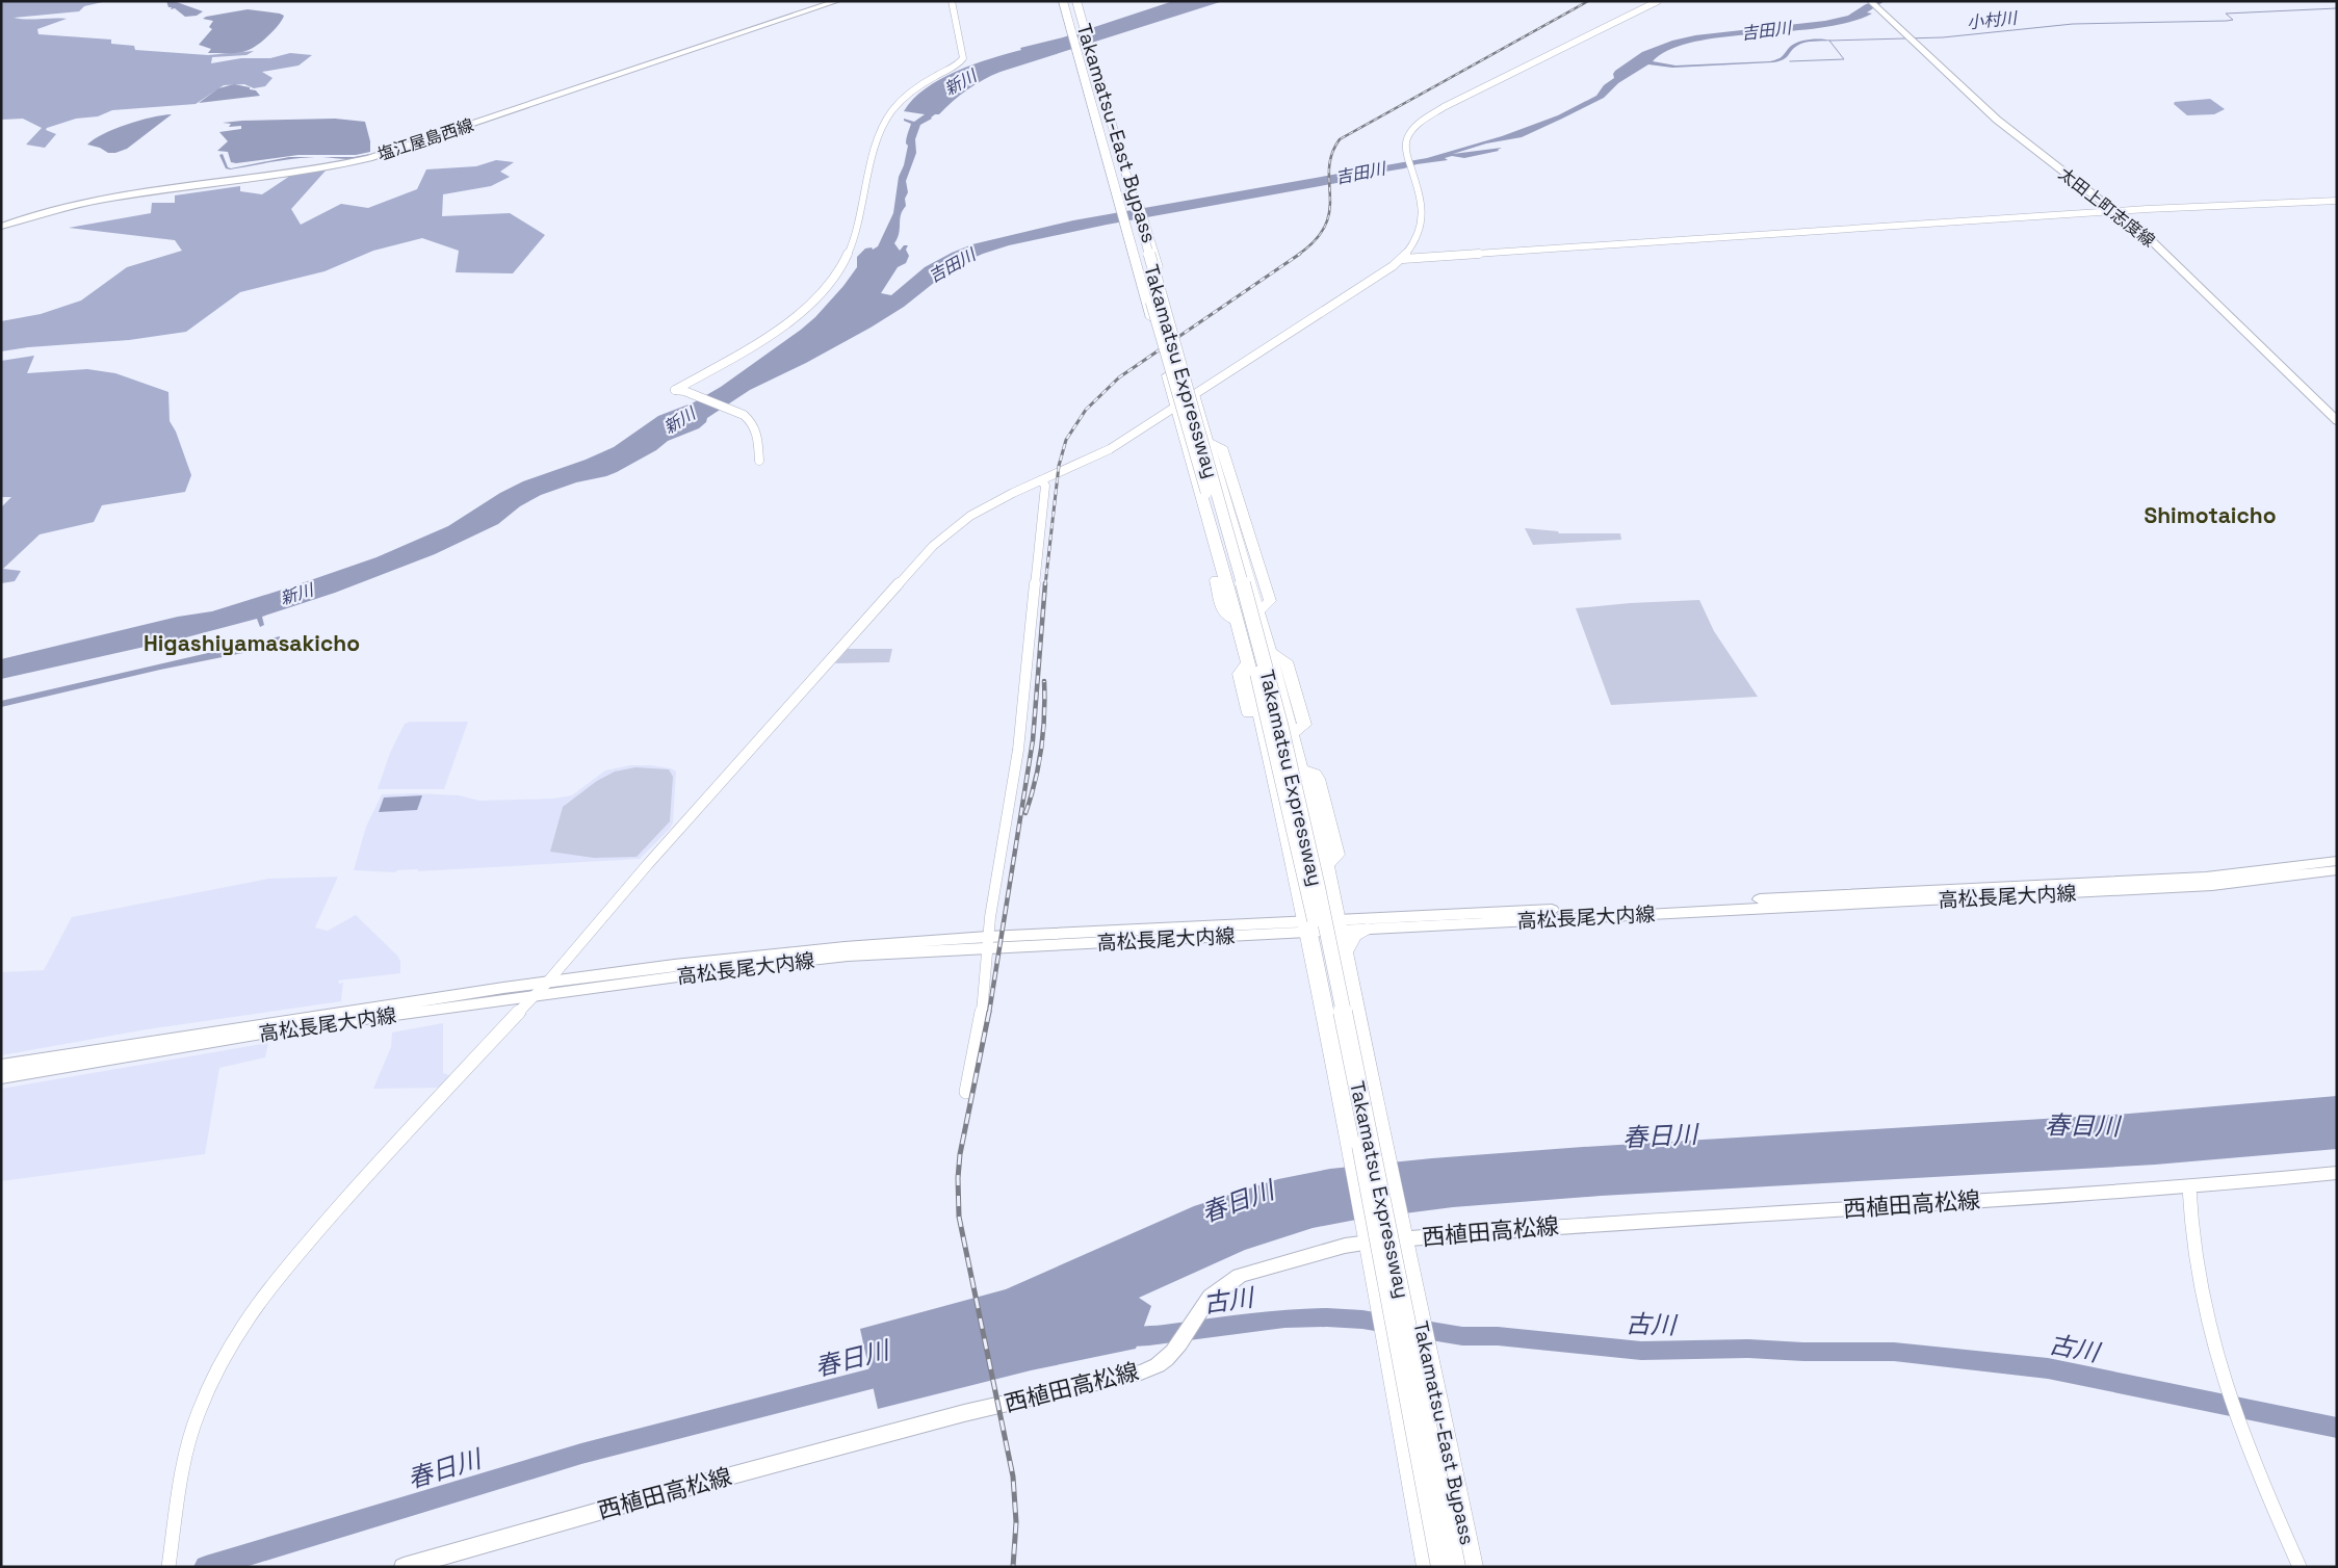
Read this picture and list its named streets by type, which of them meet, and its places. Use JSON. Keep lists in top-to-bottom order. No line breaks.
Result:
{"streets":{"highway":["Takamatsu-East Bypass","Takamatsu Expressway"],"main road":["塩江屋島西線","太田上町志度線","高松長尾大内線","西植田高松線"]},"crossings":[["Takamatsu-East Bypass","Takamatsu Expressway"],["Takamatsu-East Bypass","高松長尾大内線"],["Takamatsu-East Bypass","西植田高松線"]],"districts":["Shimotaicho","Higashiyamasakicho"],"water":["小村川","吉田川","新川","春日川","古川"]}
